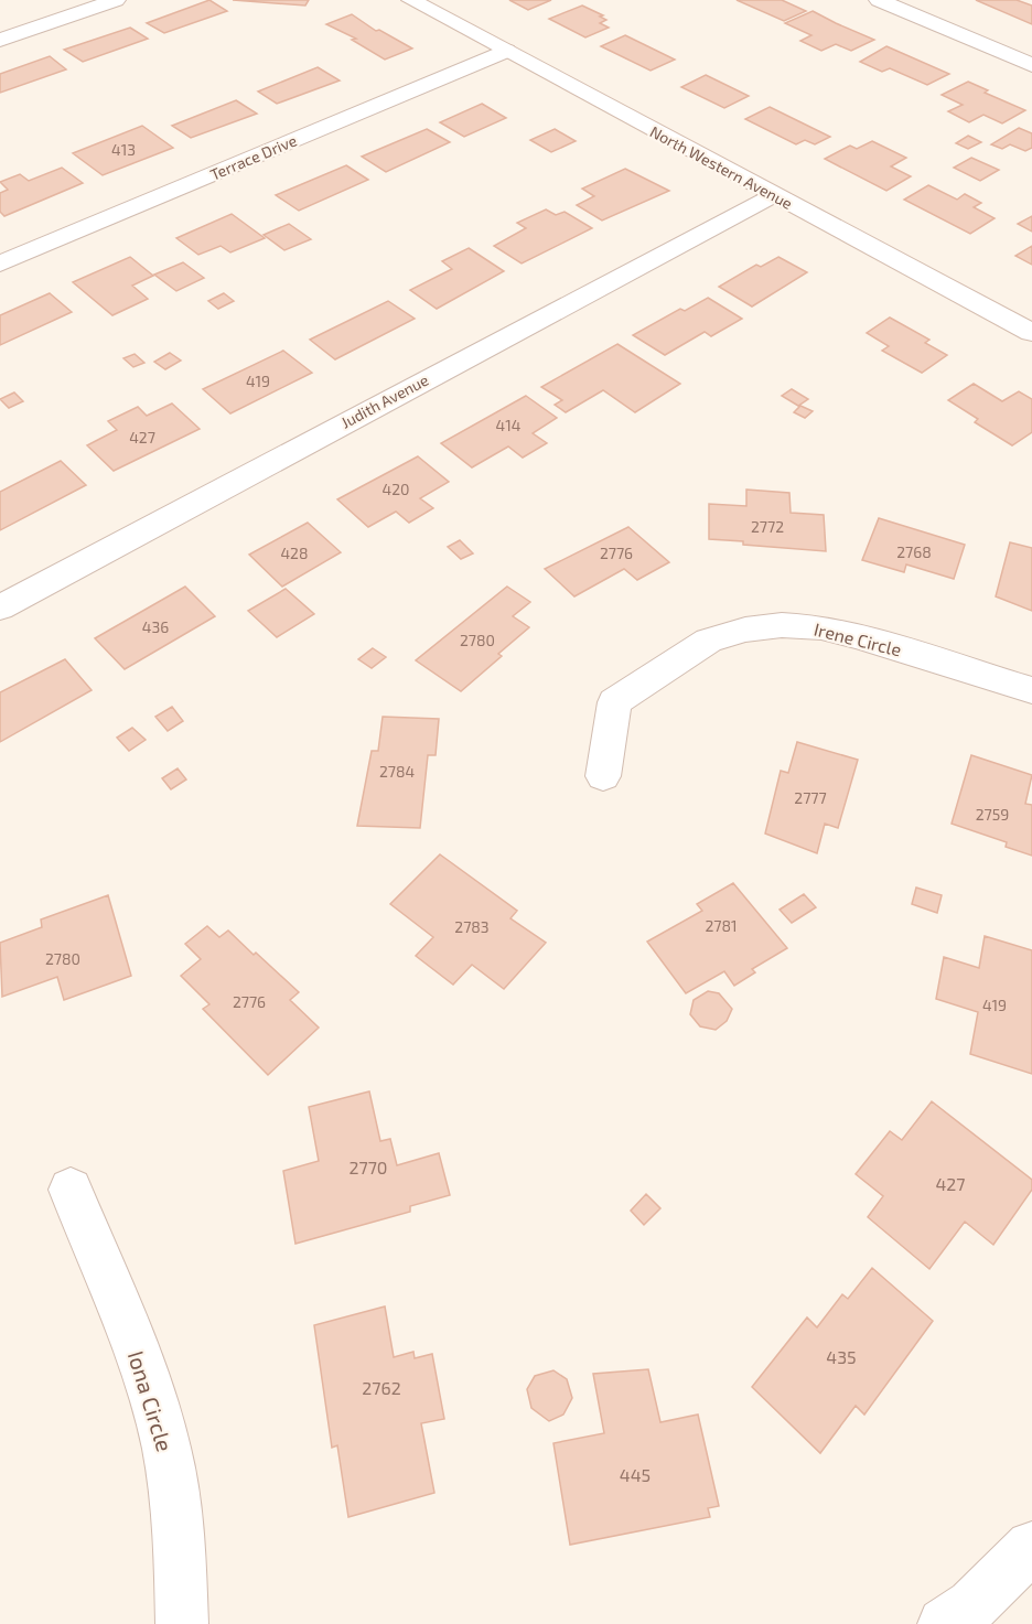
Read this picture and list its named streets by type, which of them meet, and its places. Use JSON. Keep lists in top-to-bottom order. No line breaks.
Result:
{"streets":{"street":["Terrace Drive","North Western Avenue","Judith Avenue","Irene Circle","Iona Circle"]},"crossings":[["Terrace Drive","North Western Avenue"],["North Western Avenue","Judith Avenue"]],"house_numbers":["413","419","414","427","420","2772","2768","428","2776","436","2780","2784","2777","2759","2781","2783","2780","2776","419","2770","427","435","2762","445"]}
